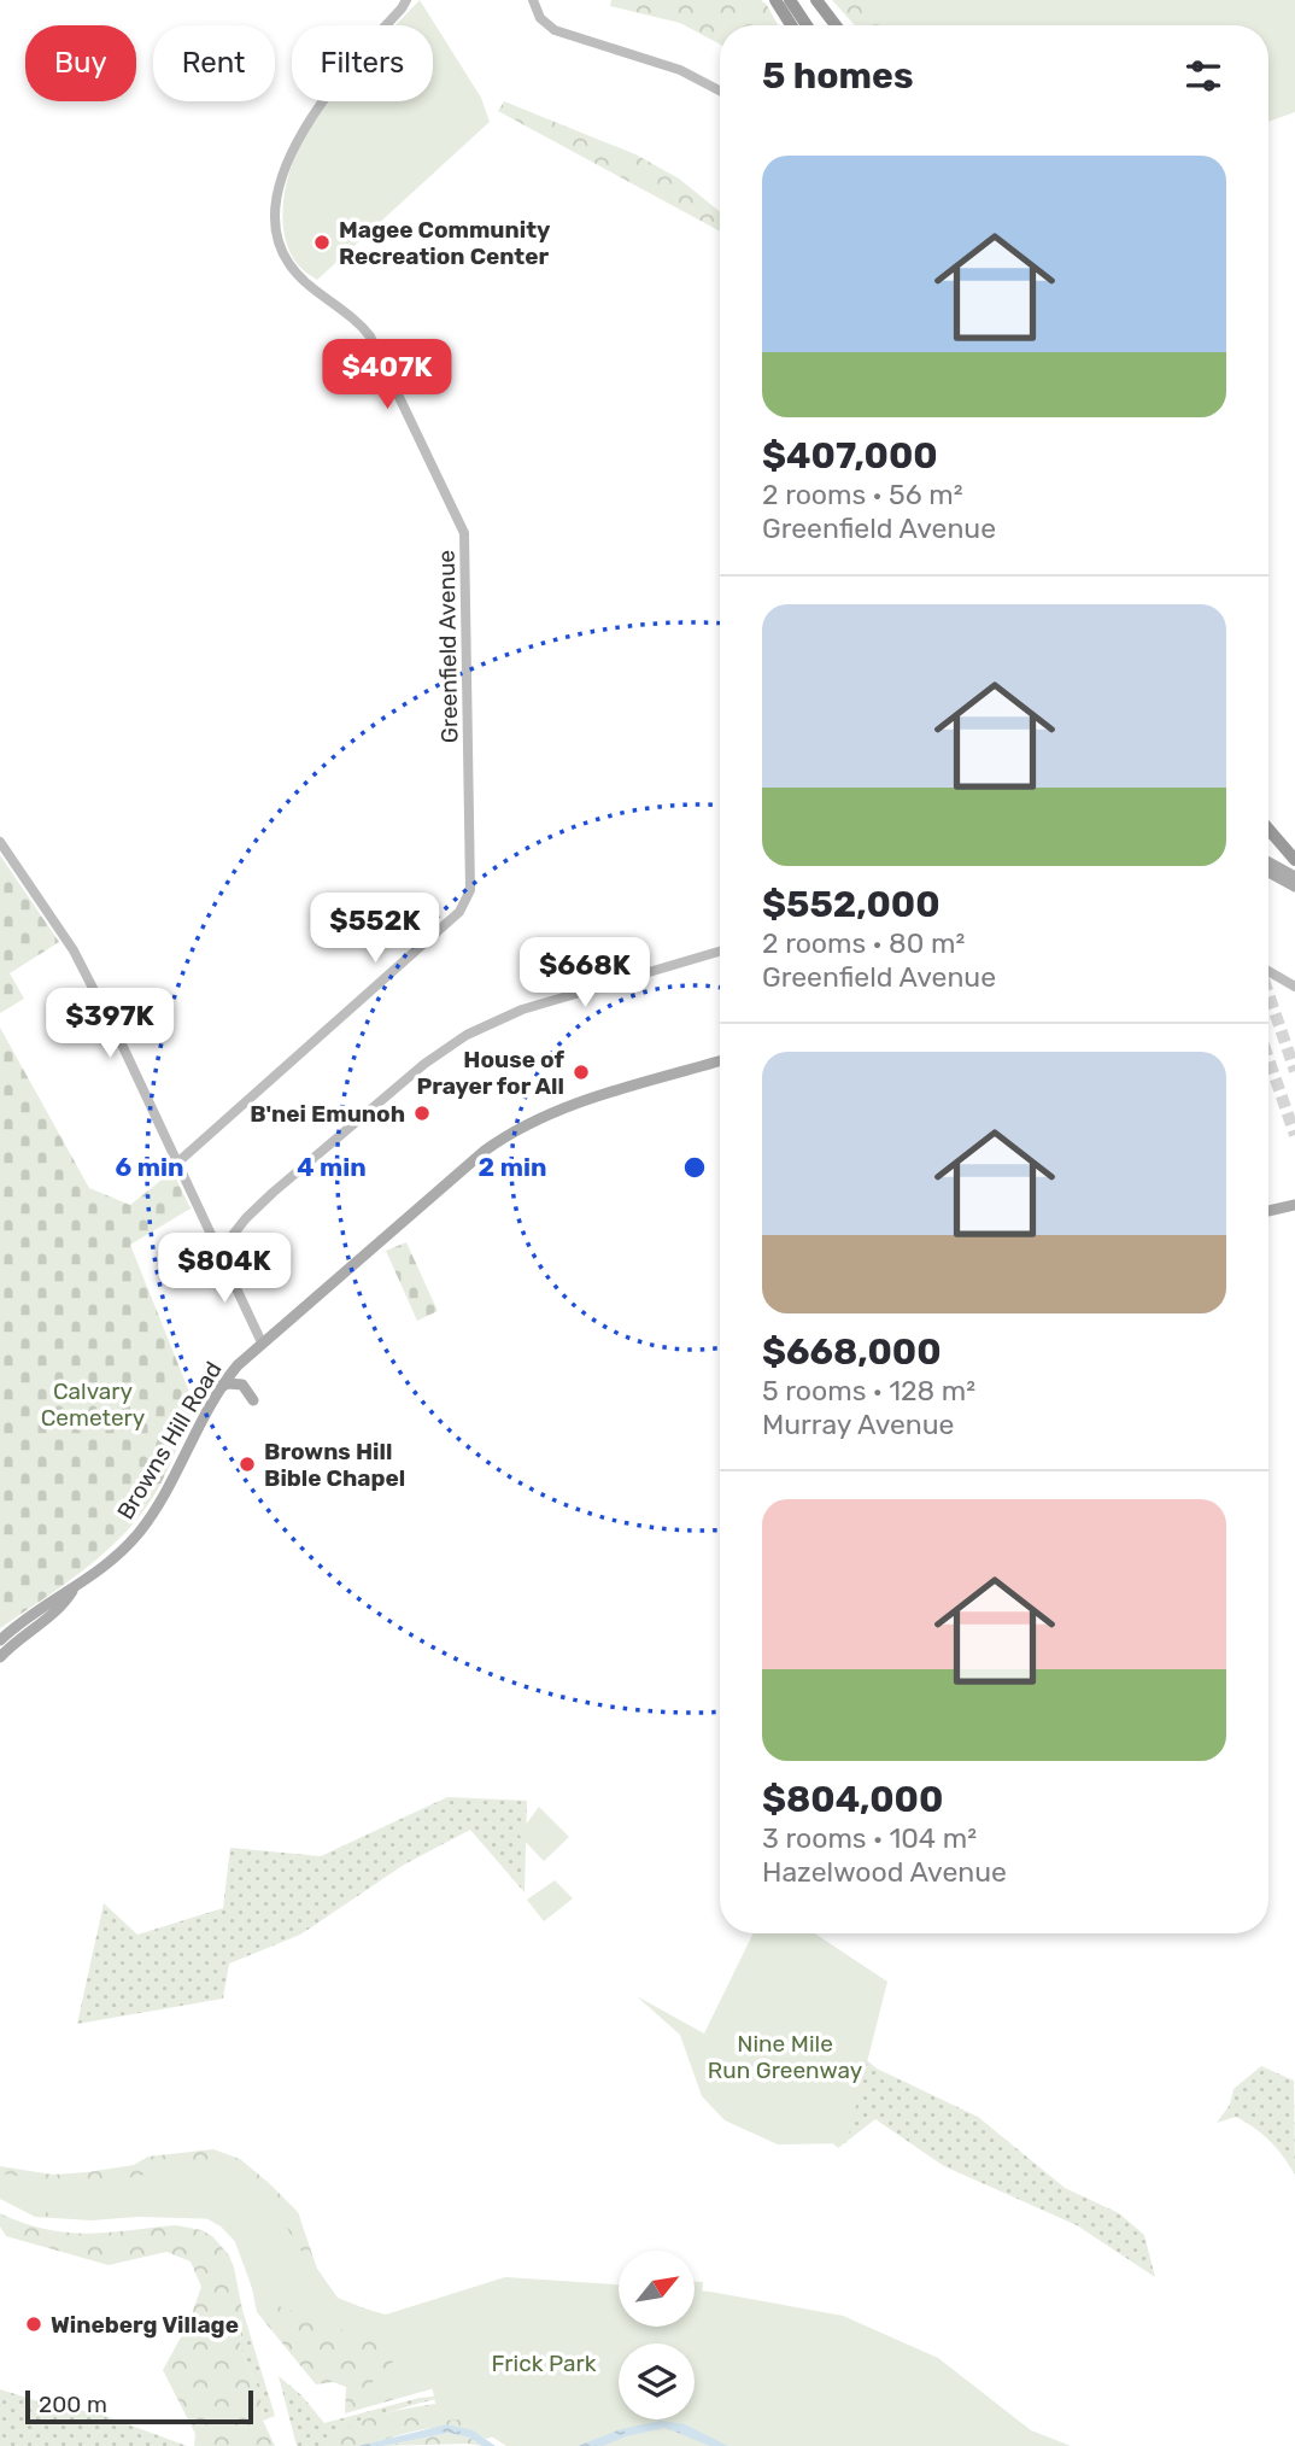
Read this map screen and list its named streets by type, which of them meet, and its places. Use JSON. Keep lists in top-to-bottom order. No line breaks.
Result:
{"streets":{"main road":["Greenfield Avenue","Browns Hill Road"]},"parks":["Calvary Cemetery","Nine Mile Run Greenway","Frick Park"],"places":["Magee Community Recreation Center","House of Prayer for All","B'nei Emunoh","Browns Hill Bible Chapel","Wineberg Village"],"scale_bar":"200 m","north":"top right","page":{"chip":["Buy","Rent","Filters"],"heading":"5 homes","list":[{"name":"$407,000","note":"2 rooms · 56 m² · Greenfield Avenue"},{"name":"$552,000","note":"2 rooms · 80 m² · Greenfield Avenue"},{"name":"$668,000","note":"5 rooms · 128 m² · Murray Avenue"},{"name":"$804,000","note":"3 rooms · 104 m² · Hazelwood Avenue"}],"price":["$407K","$552K","$668K","$397K","$804K"],"scale":"200 m"},"rings":["6 min","4 min","2 min"]}
